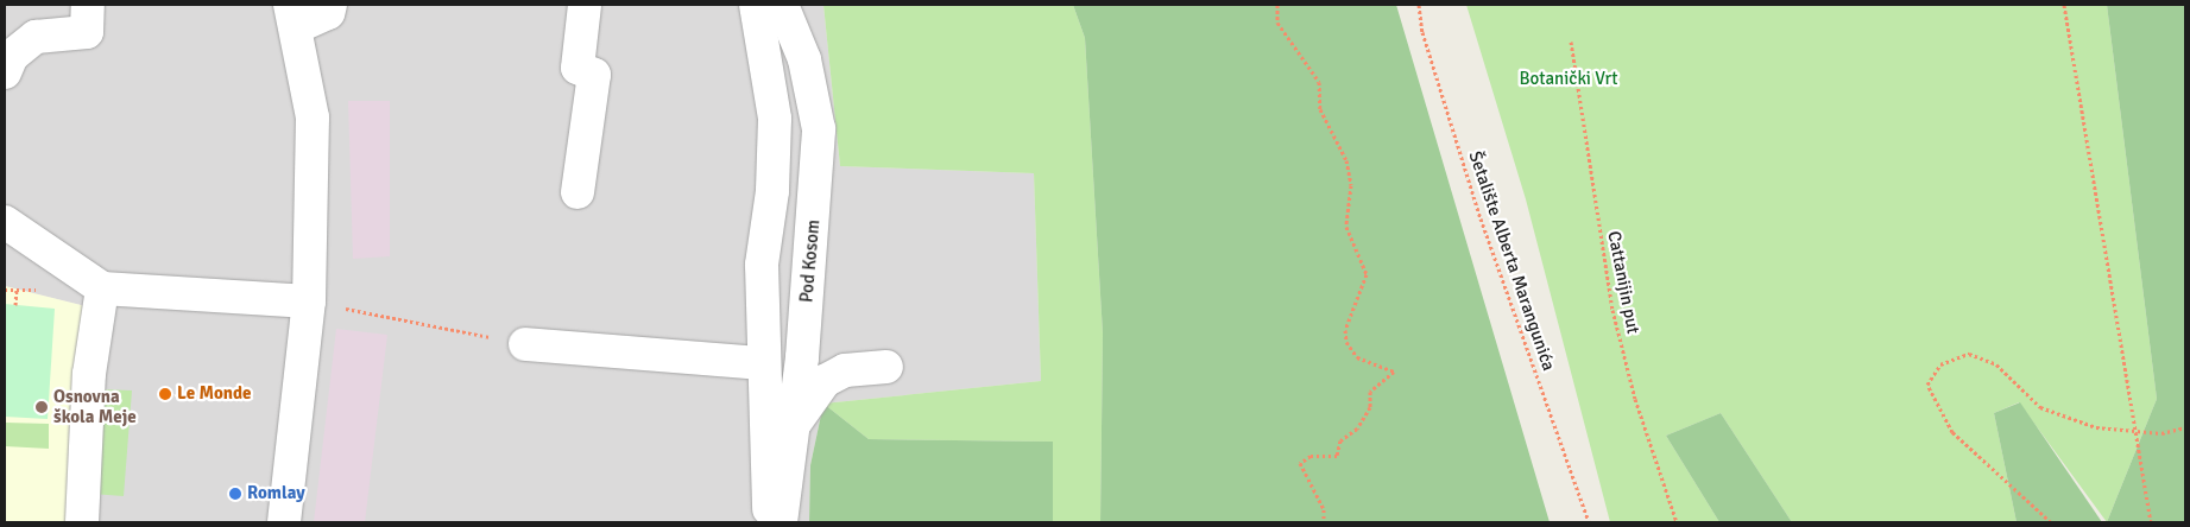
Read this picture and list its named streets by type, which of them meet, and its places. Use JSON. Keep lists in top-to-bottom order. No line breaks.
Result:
{"streets":{"street":["Pod Kosom"],"path":["Šetalište Alberta Marangunića","Cattanijin put"]},"parks":["Botanički Vrt"],"places":["Le Monde","Osnovna škola Meje","Romlay"]}
